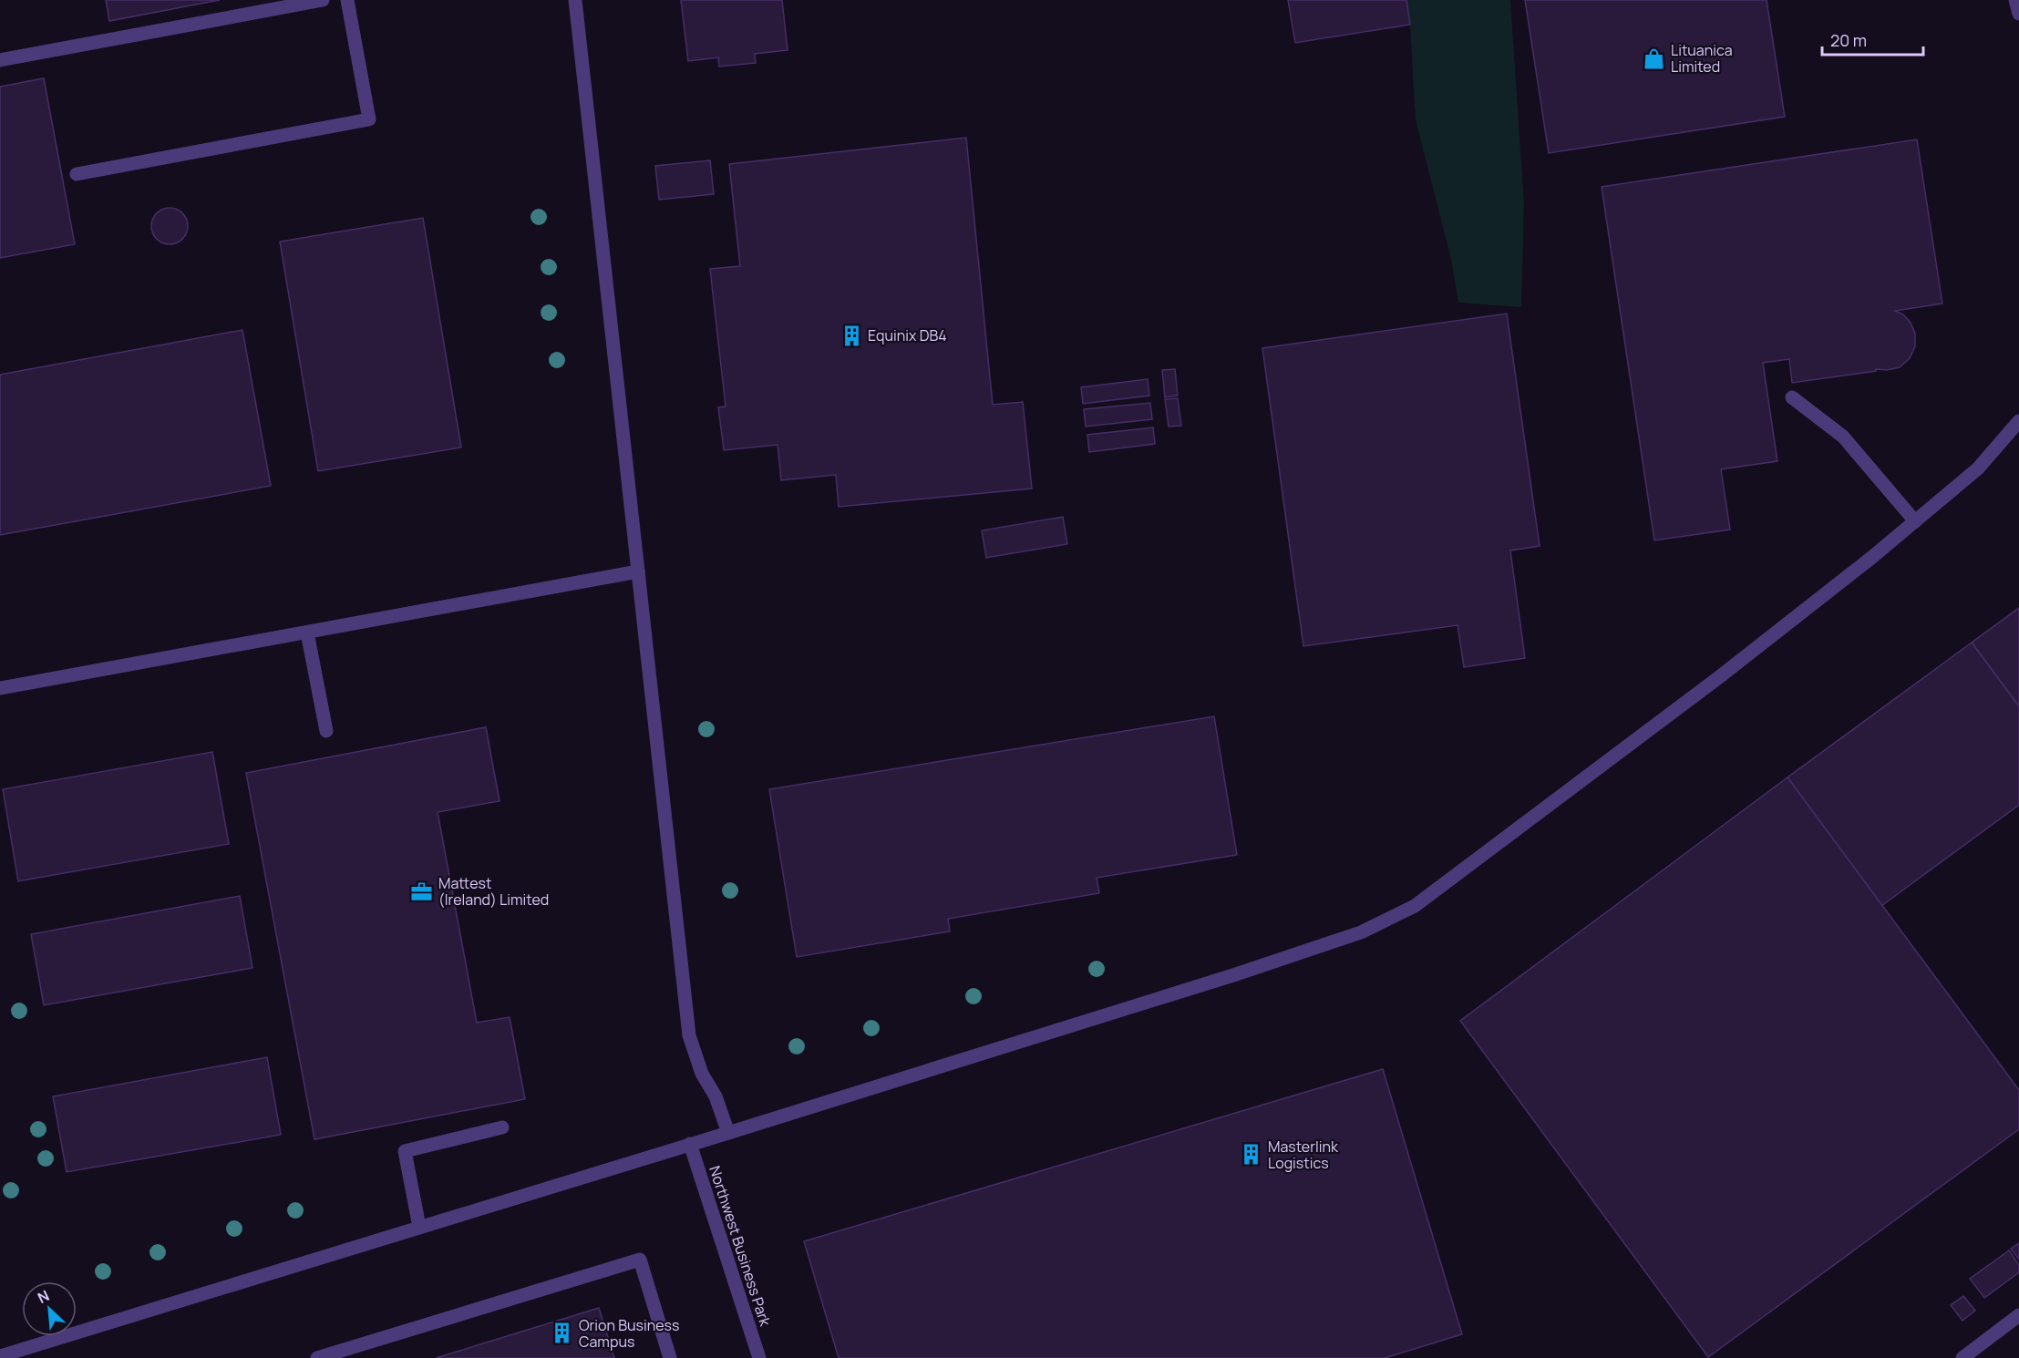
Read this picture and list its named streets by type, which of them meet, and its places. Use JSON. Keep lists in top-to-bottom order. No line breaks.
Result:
{"streets":{"street":["Northwest Business Park"]},"places":{"shop":["Lituanica Limited"],"building":["Equinix DB4","Masterlink Logistics","Orion Business Campus"],"office":["Mattest (Ireland) Limited"]},"scale_bar":"20 m","north":"top left"}
